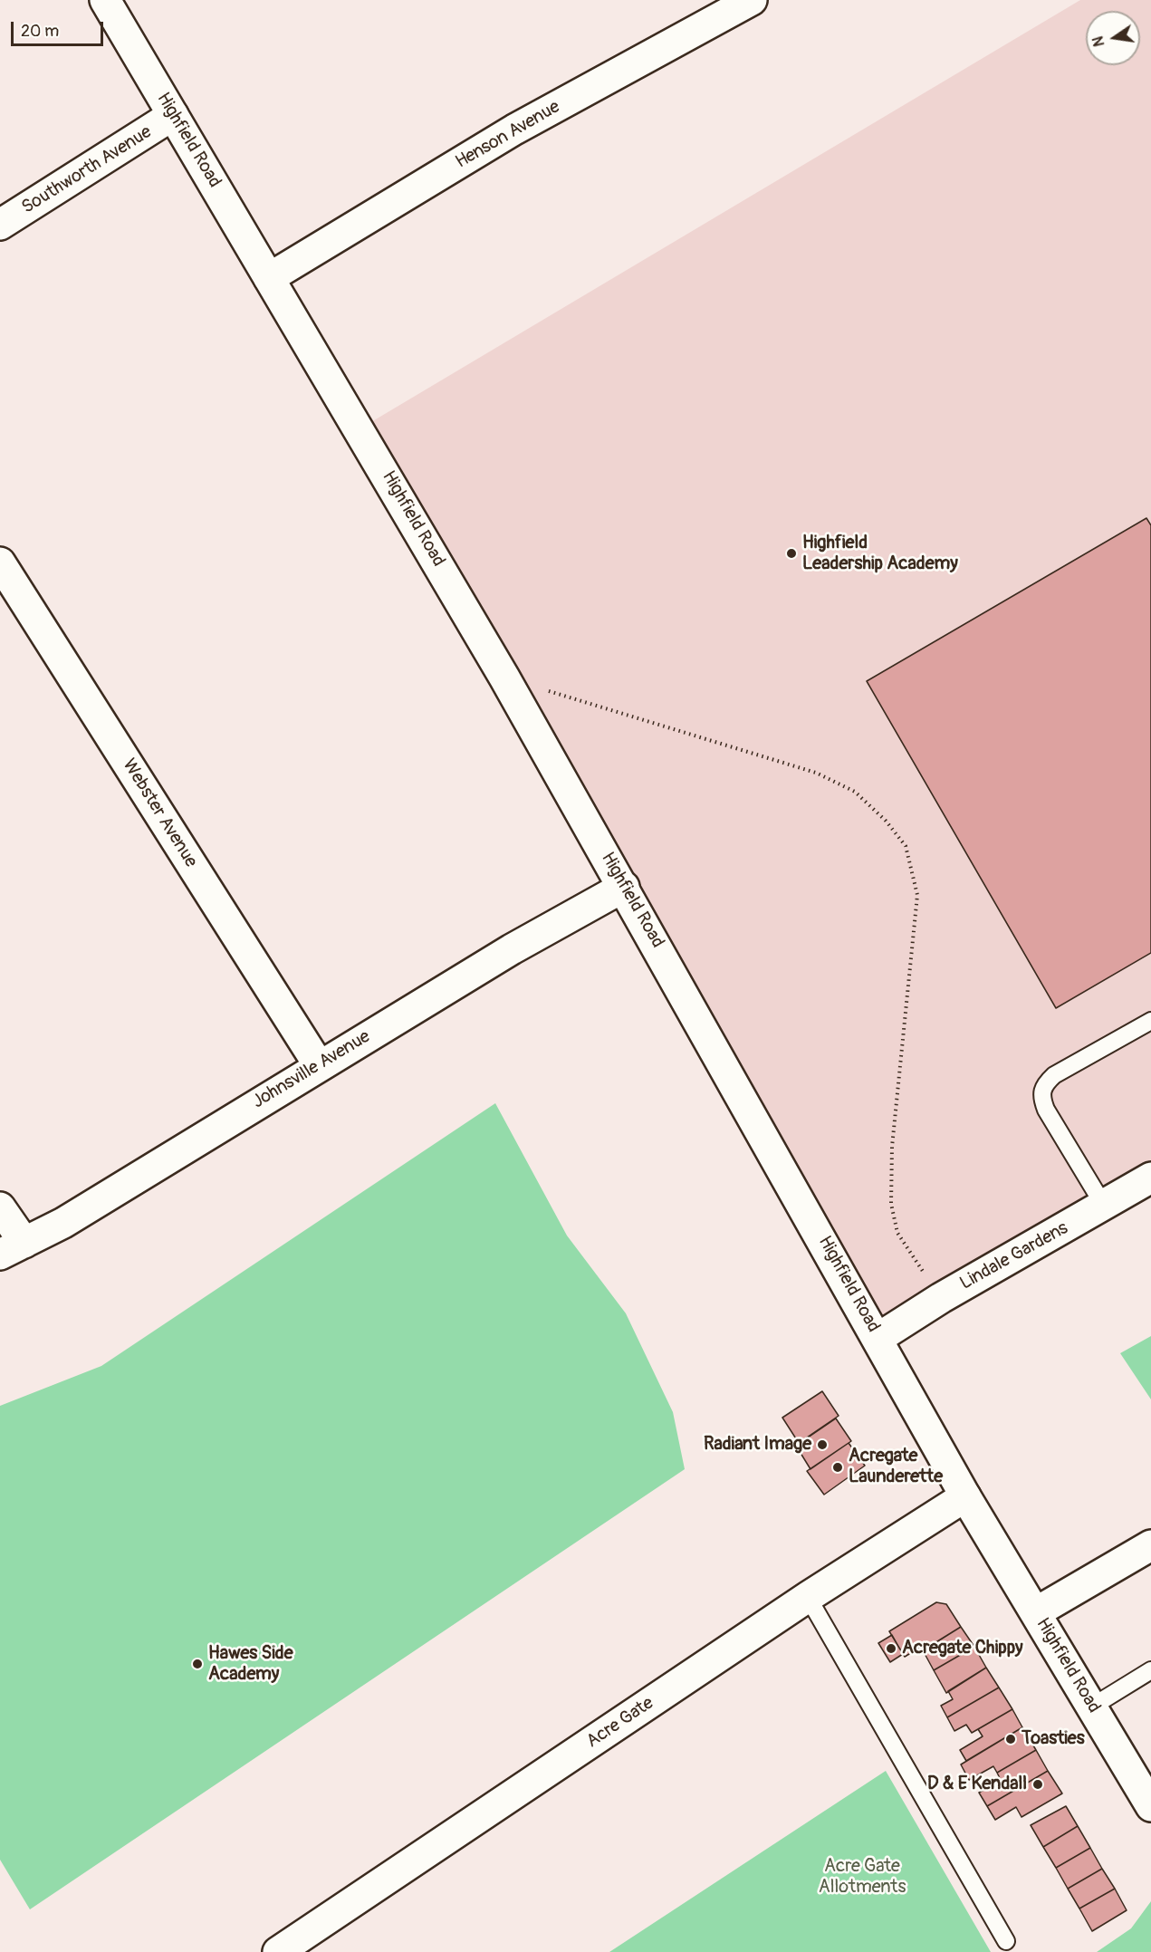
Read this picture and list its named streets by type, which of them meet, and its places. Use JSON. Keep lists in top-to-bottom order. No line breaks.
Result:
{"streets":{"street":["Henson Avenue","Highfield Road","Southworth Avenue","Webster Avenue","Johnsville Avenue","Lindale Gardens","Acre Gate"]},"crossings":[["Henson Avenue","Highfield Road"],["Highfield Road","Southworth Avenue"],["Highfield Road","Johnsville Avenue"],["Highfield Road","Lindale Gardens"],["Highfield Road","Acre Gate"],["Webster Avenue","Johnsville Avenue"]],"parks":["Acre Gate Allotments"],"places":["Highfield Leadership Academy","Radiant Image","Acregate Launderette","Acregate Chippy","Hawes Side Academy","Toasties","D & E Kendall"],"scale_bar":"20 m","north":"left"}
